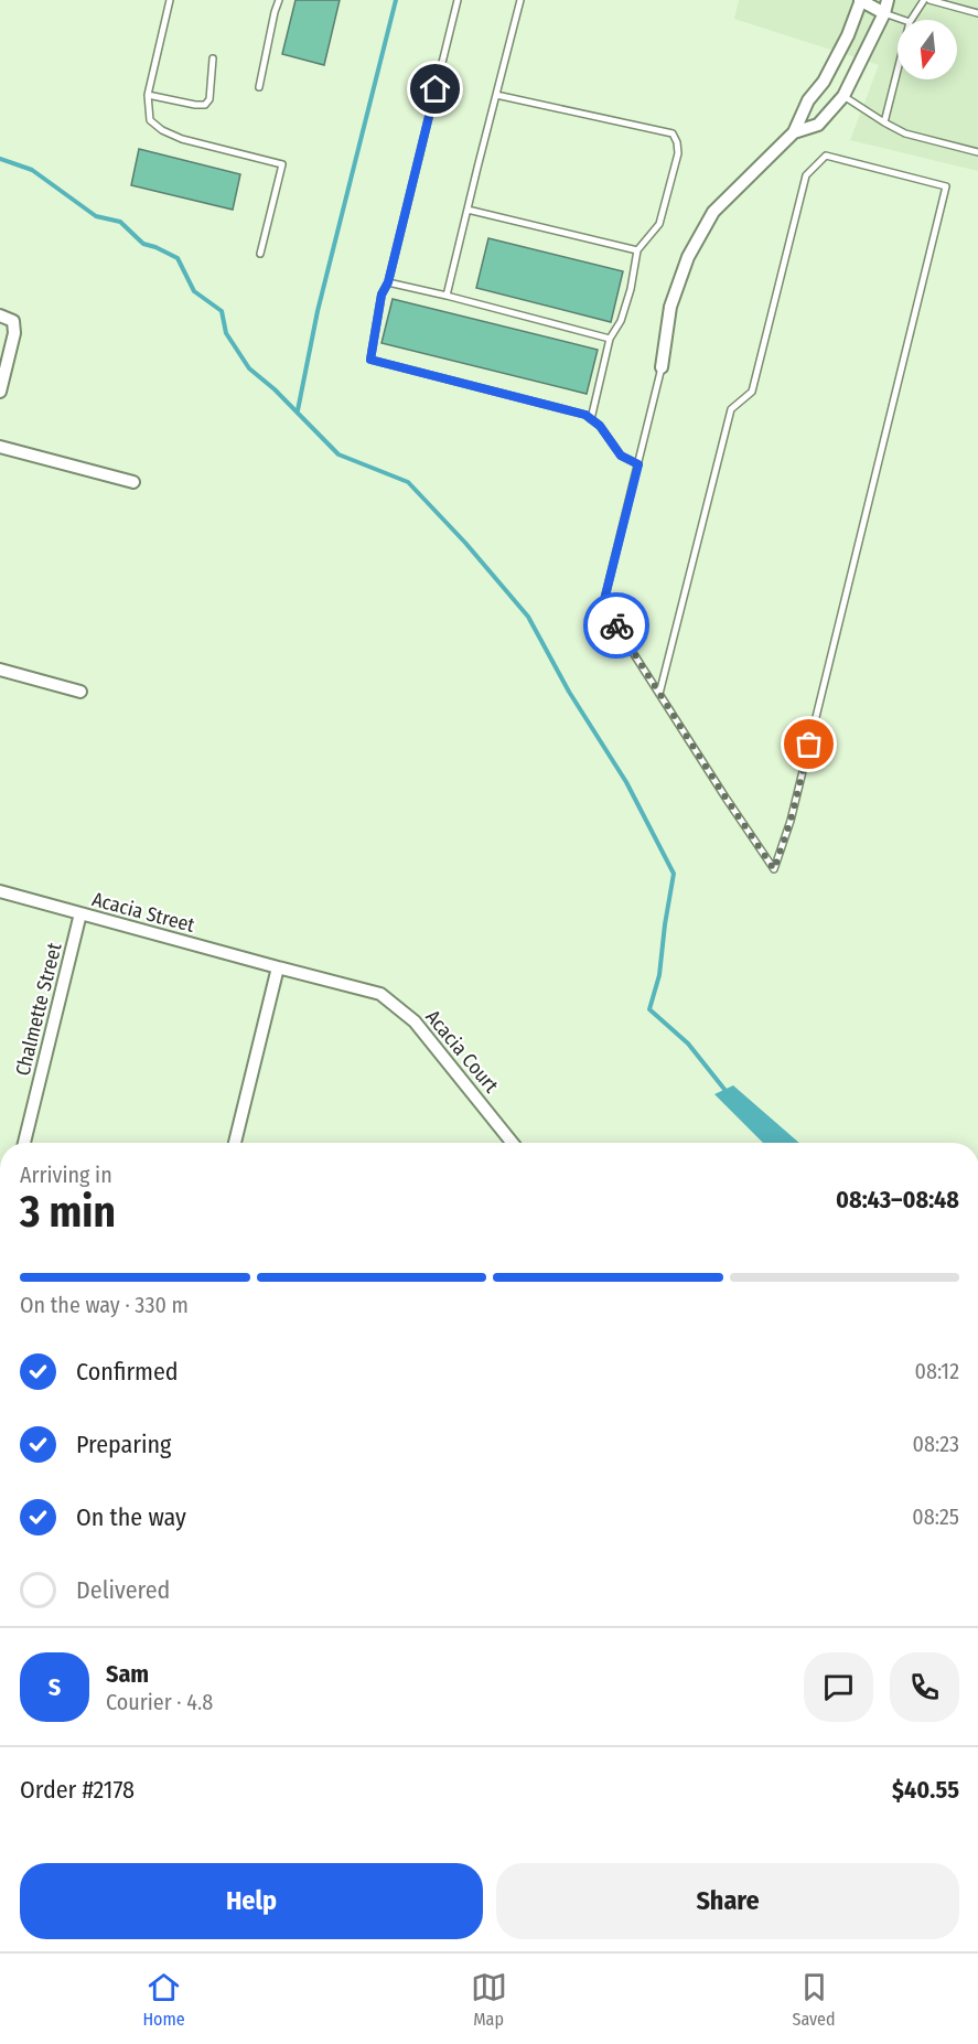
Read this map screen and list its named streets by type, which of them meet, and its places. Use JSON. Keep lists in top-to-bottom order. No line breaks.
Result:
{"streets":{"street":["Acacia Street","Chalmette Street","Acacia Court"]},"crossings":[["Acacia Street","Chalmette Street"],["Acacia Street","Acacia Court"]],"north":"bottom","page":{"heading":["3 min","Arriving in","08:43–08:48"],"panel":["Sam","Courier · 4.8","Order #2178","$40.55"],"bar":"On the way · 330 m","list":[["Confirmed","08:12"],["Preparing","08:23"],["On the way","08:25"],"Delivered"],"round":"S","buttons":["Help","Share"],"tabs":["Home","Map","Saved"]}}
